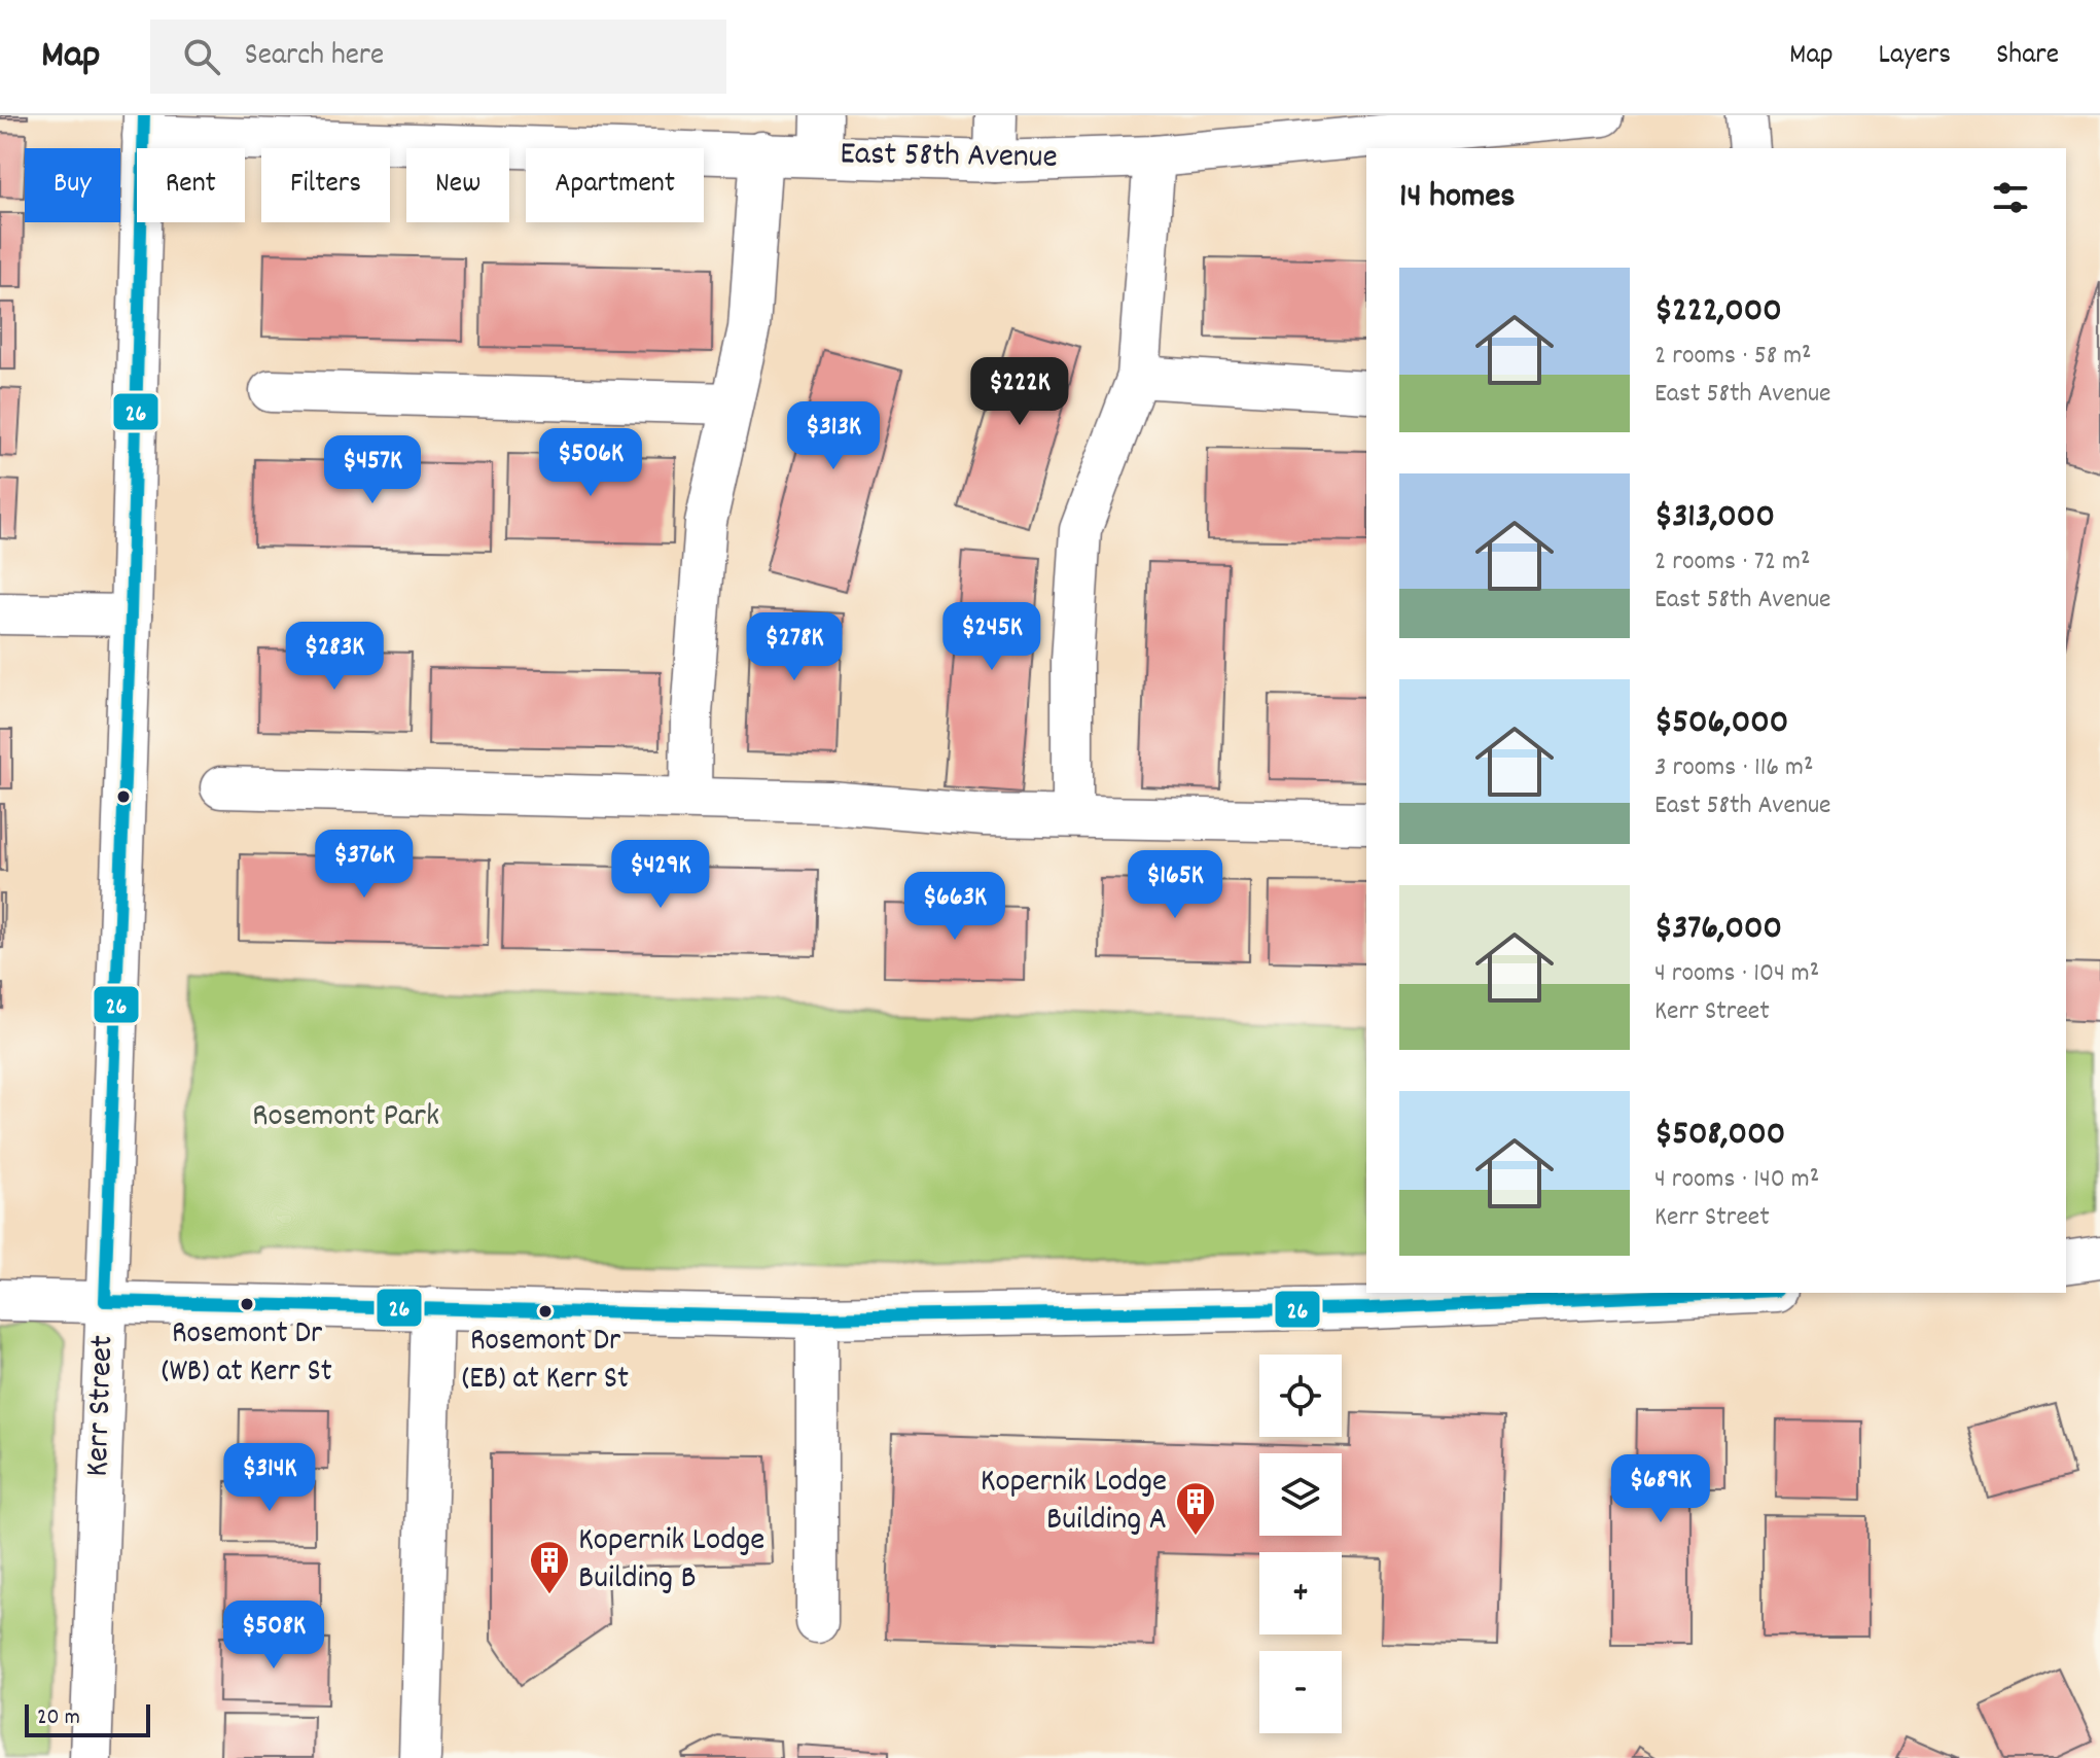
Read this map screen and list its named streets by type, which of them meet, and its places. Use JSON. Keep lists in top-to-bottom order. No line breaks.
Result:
{"streets":{"street":["East 58th Avenue","Kerr Street"]},"crossings":[["East 58th Avenue","Kerr Street"]],"parks":["Rosemont Park"],"places":{"other":["Rosemont Dr (WB) at Kerr St","Rosemont Dr (EB) at Kerr St"],"building":["Kopernik Lodge Building A","Kopernik Lodge Building B"]},"lines":["transit line 26"],"scale_bar":"20 m","page":{"header":"Map","search":"Search here","nav":["Map","Layers","Share"],"chip":["Buy","Rent","Filters","New","Apartment"],"heading":"14 homes","list":[{"name":"$222,000","note":"2 rooms · 58 m² · East 58th Avenue"},{"name":"$313,000","note":"2 rooms · 72 m² · East 58th Avenue"},{"name":"$506,000","note":"3 rooms · 116 m² · East 58th Avenue"},{"name":"$376,000","note":"4 rooms · 104 m² · Kerr Street"},{"name":"$508,000","note":"4 rooms · 140 m² · Kerr Street"}],"price":["$222K","$313K","$506K","$457K","$245K","$278K","$283K","$376K","$429K","$165K","$663K","$314K","$689K","$508K"],"map_buttons":["+","−"],"scale":"20 m"}}
